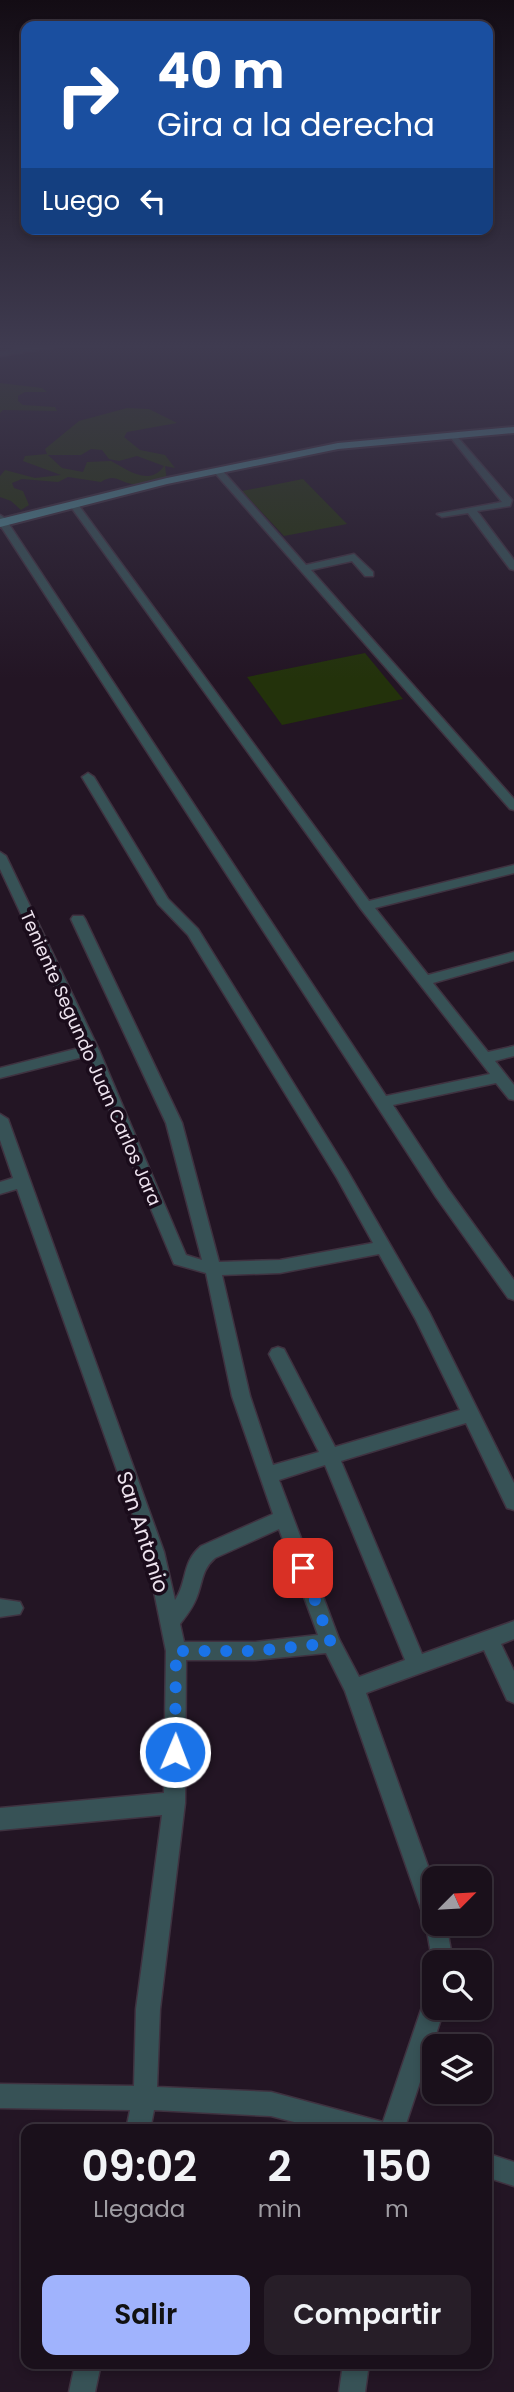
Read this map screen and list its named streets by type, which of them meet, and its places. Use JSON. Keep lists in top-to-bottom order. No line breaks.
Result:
{"streets":{"street":["Teniente Segundo Juan Carlos Jara","San Antonio"]},"north":"top right","page":{"turn":["40 m","Gira a la derecha"],"then":"Luego","eta":["09:02","Llegada","2","min","150","m"],"buttons":["Salir","Compartir"]}}
